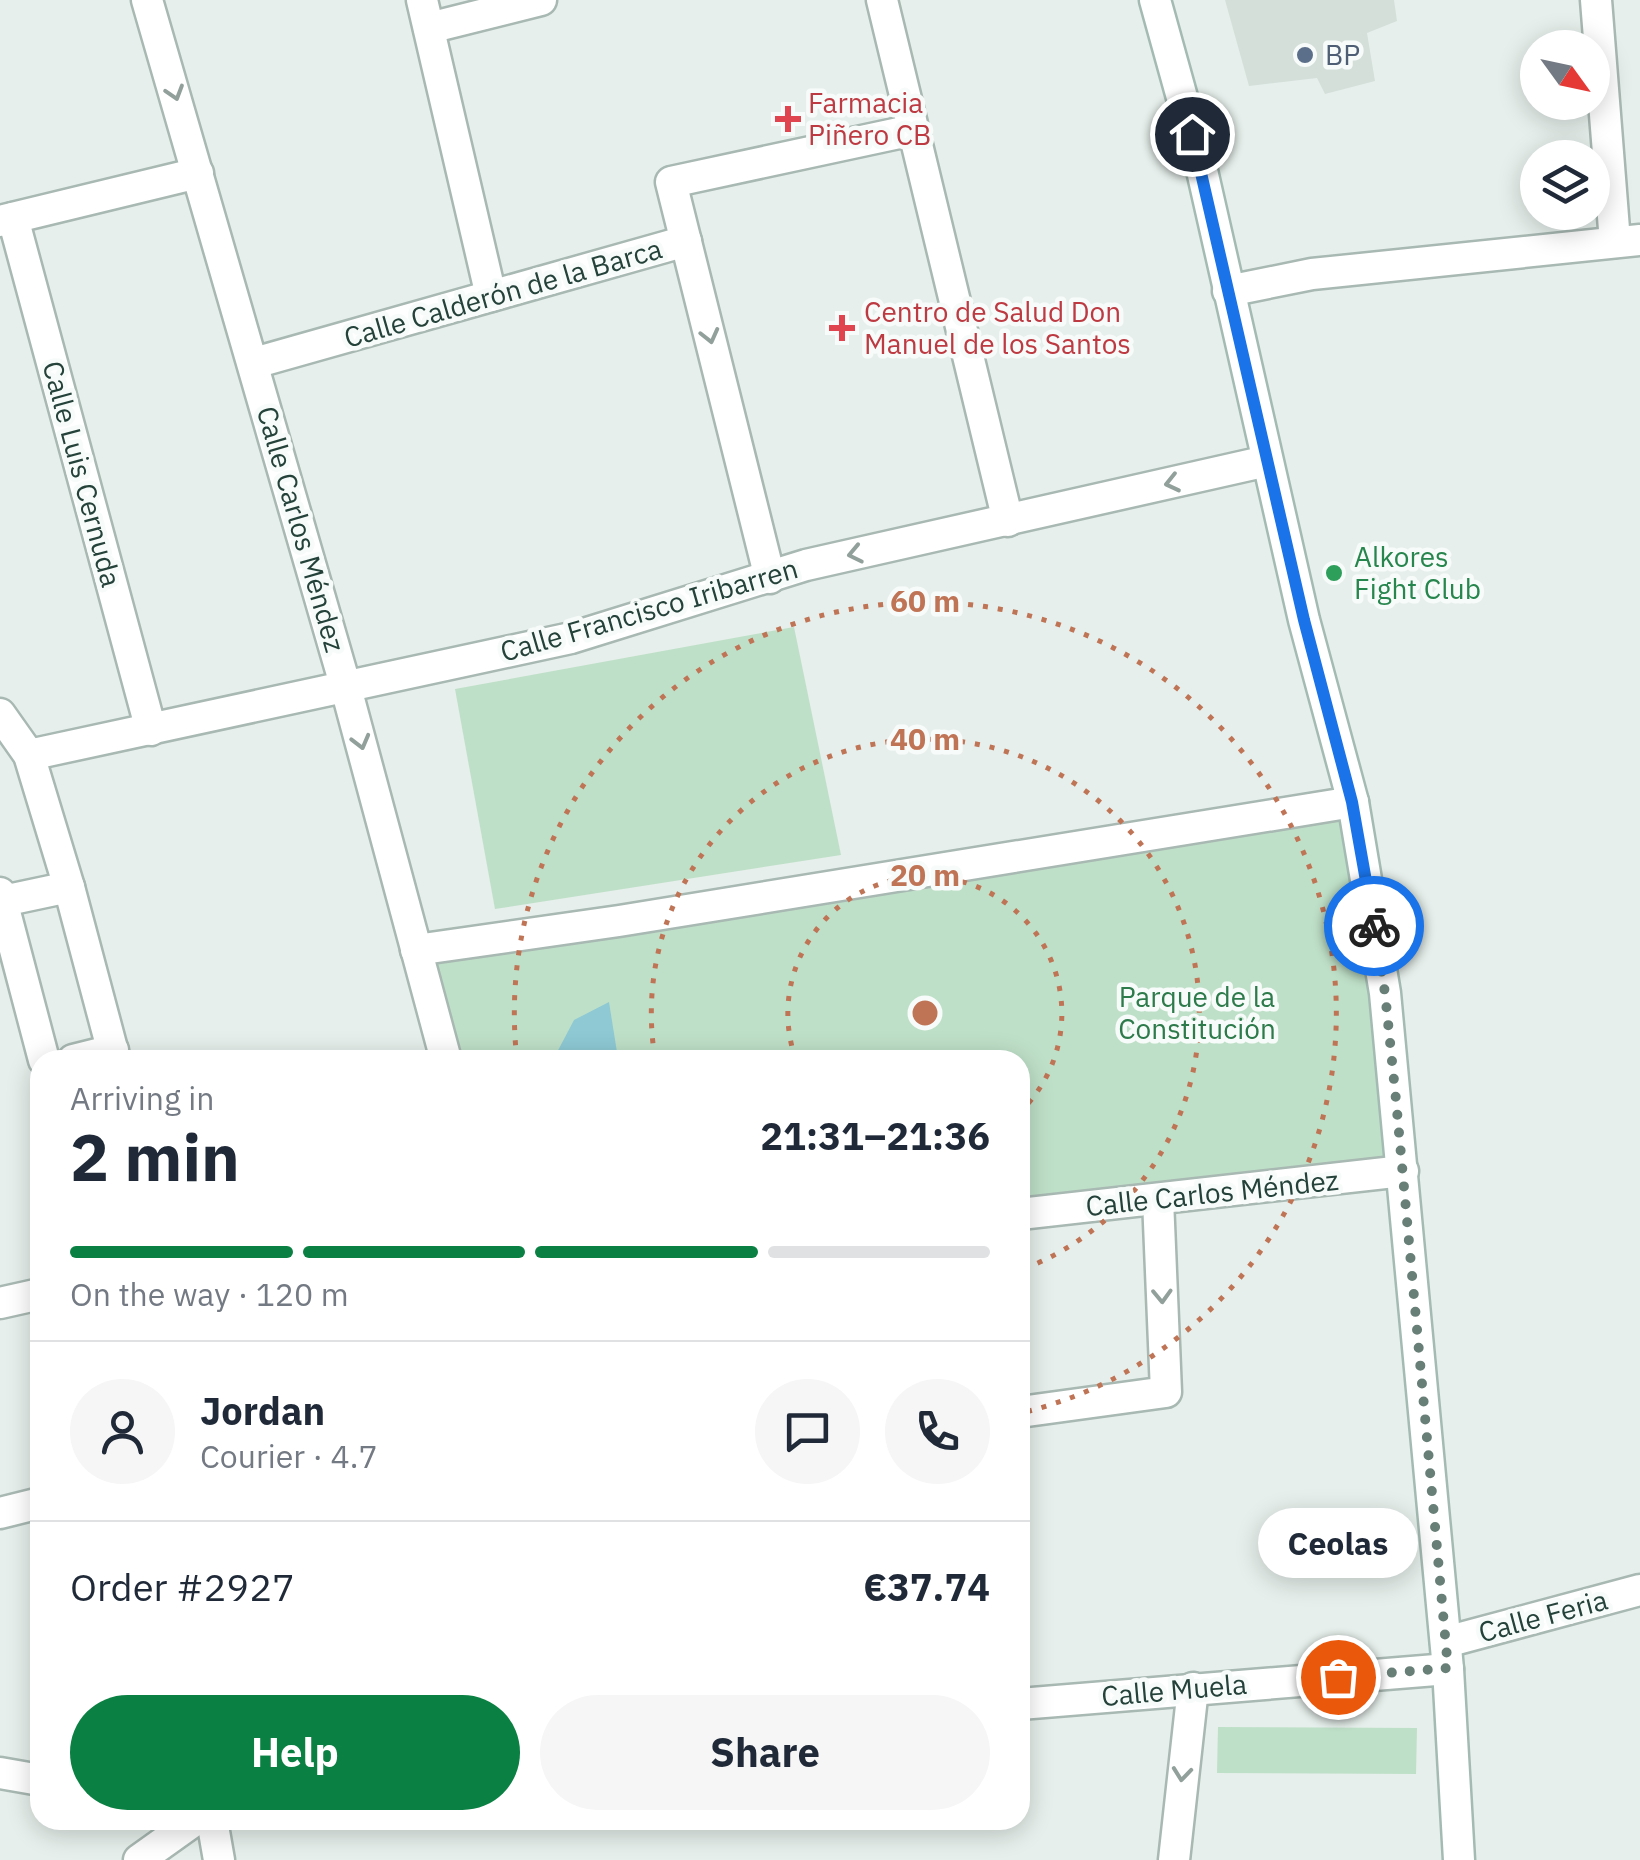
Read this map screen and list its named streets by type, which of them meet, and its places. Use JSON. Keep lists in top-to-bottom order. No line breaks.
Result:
{"streets":{"street":["Calle Calderón de la Barca","Calle Luis Cernuda","Calle Carlos Méndez","Calle Francisco Iribarren","Calle Feria","Calle Muela"]},"crossings":[["Calle Calderón de la Barca","Calle Carlos Méndez"],["Calle Luis Cernuda","Calle Francisco Iribarren"],["Calle Carlos Méndez","Calle Francisco Iribarren"],["Calle Feria","Calle Muela"]],"one_way":["Calle Francisco Iribarren"],"parks":["Parque de la Constitución"],"places":{"other":["BP","Alkores Fight Club","Ceolas"],"health":["Farmacia Piñero CB","Centro de Salud Don Manuel de los Santos"]},"north":"bottom right","page":{"heading":["2 min","Arriving in","21:31–21:36"],"panel":["Jordan","Courier · 4.7","Order #2927","€37.74"],"bar":"On the way · 120 m","bubble":"Ceolas","buttons":["Help","Share"]},"rings":["60 m","40 m","20 m"]}
